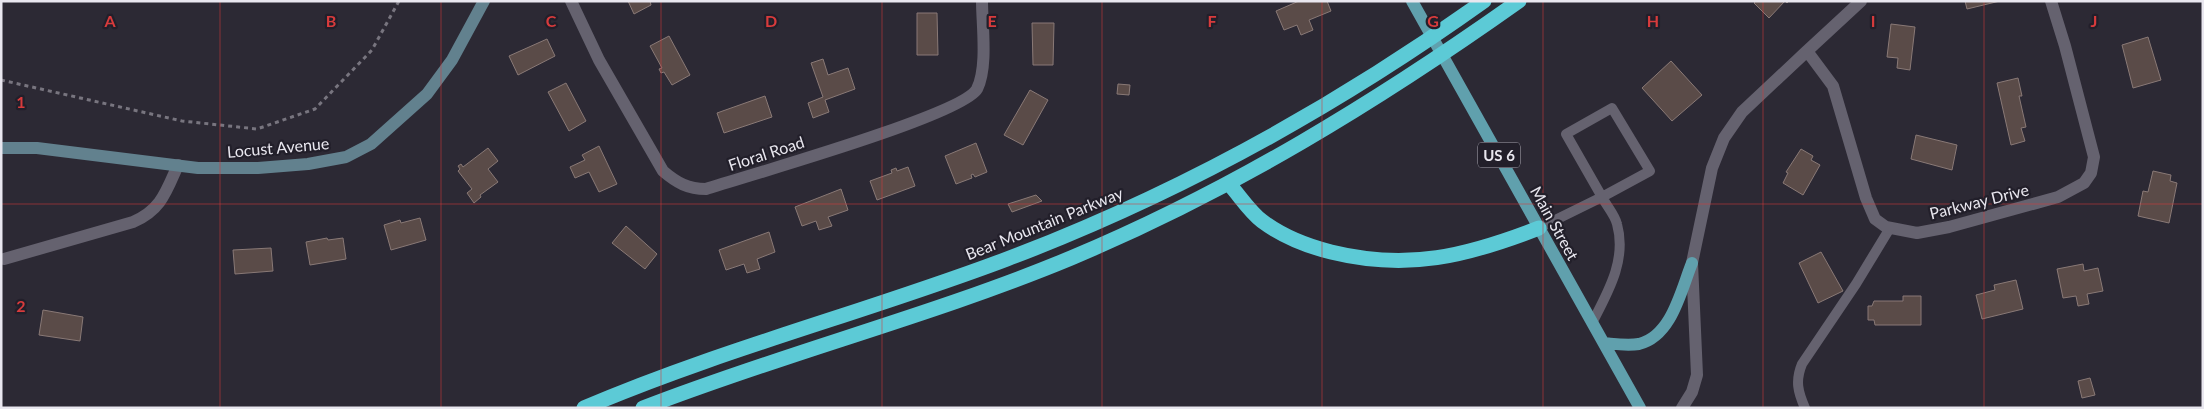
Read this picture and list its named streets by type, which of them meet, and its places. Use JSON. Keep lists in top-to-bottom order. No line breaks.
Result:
{"streets":{"highway":["Bear Mountain Parkway"],"main road":["US 6","Main Street"],"street":["Locust Avenue","Floral Road","Parkway Drive"]},"grid":{"columns":["A","B","C","D","E","F","G","H","I","J"],"rows":["1","2"]}}
